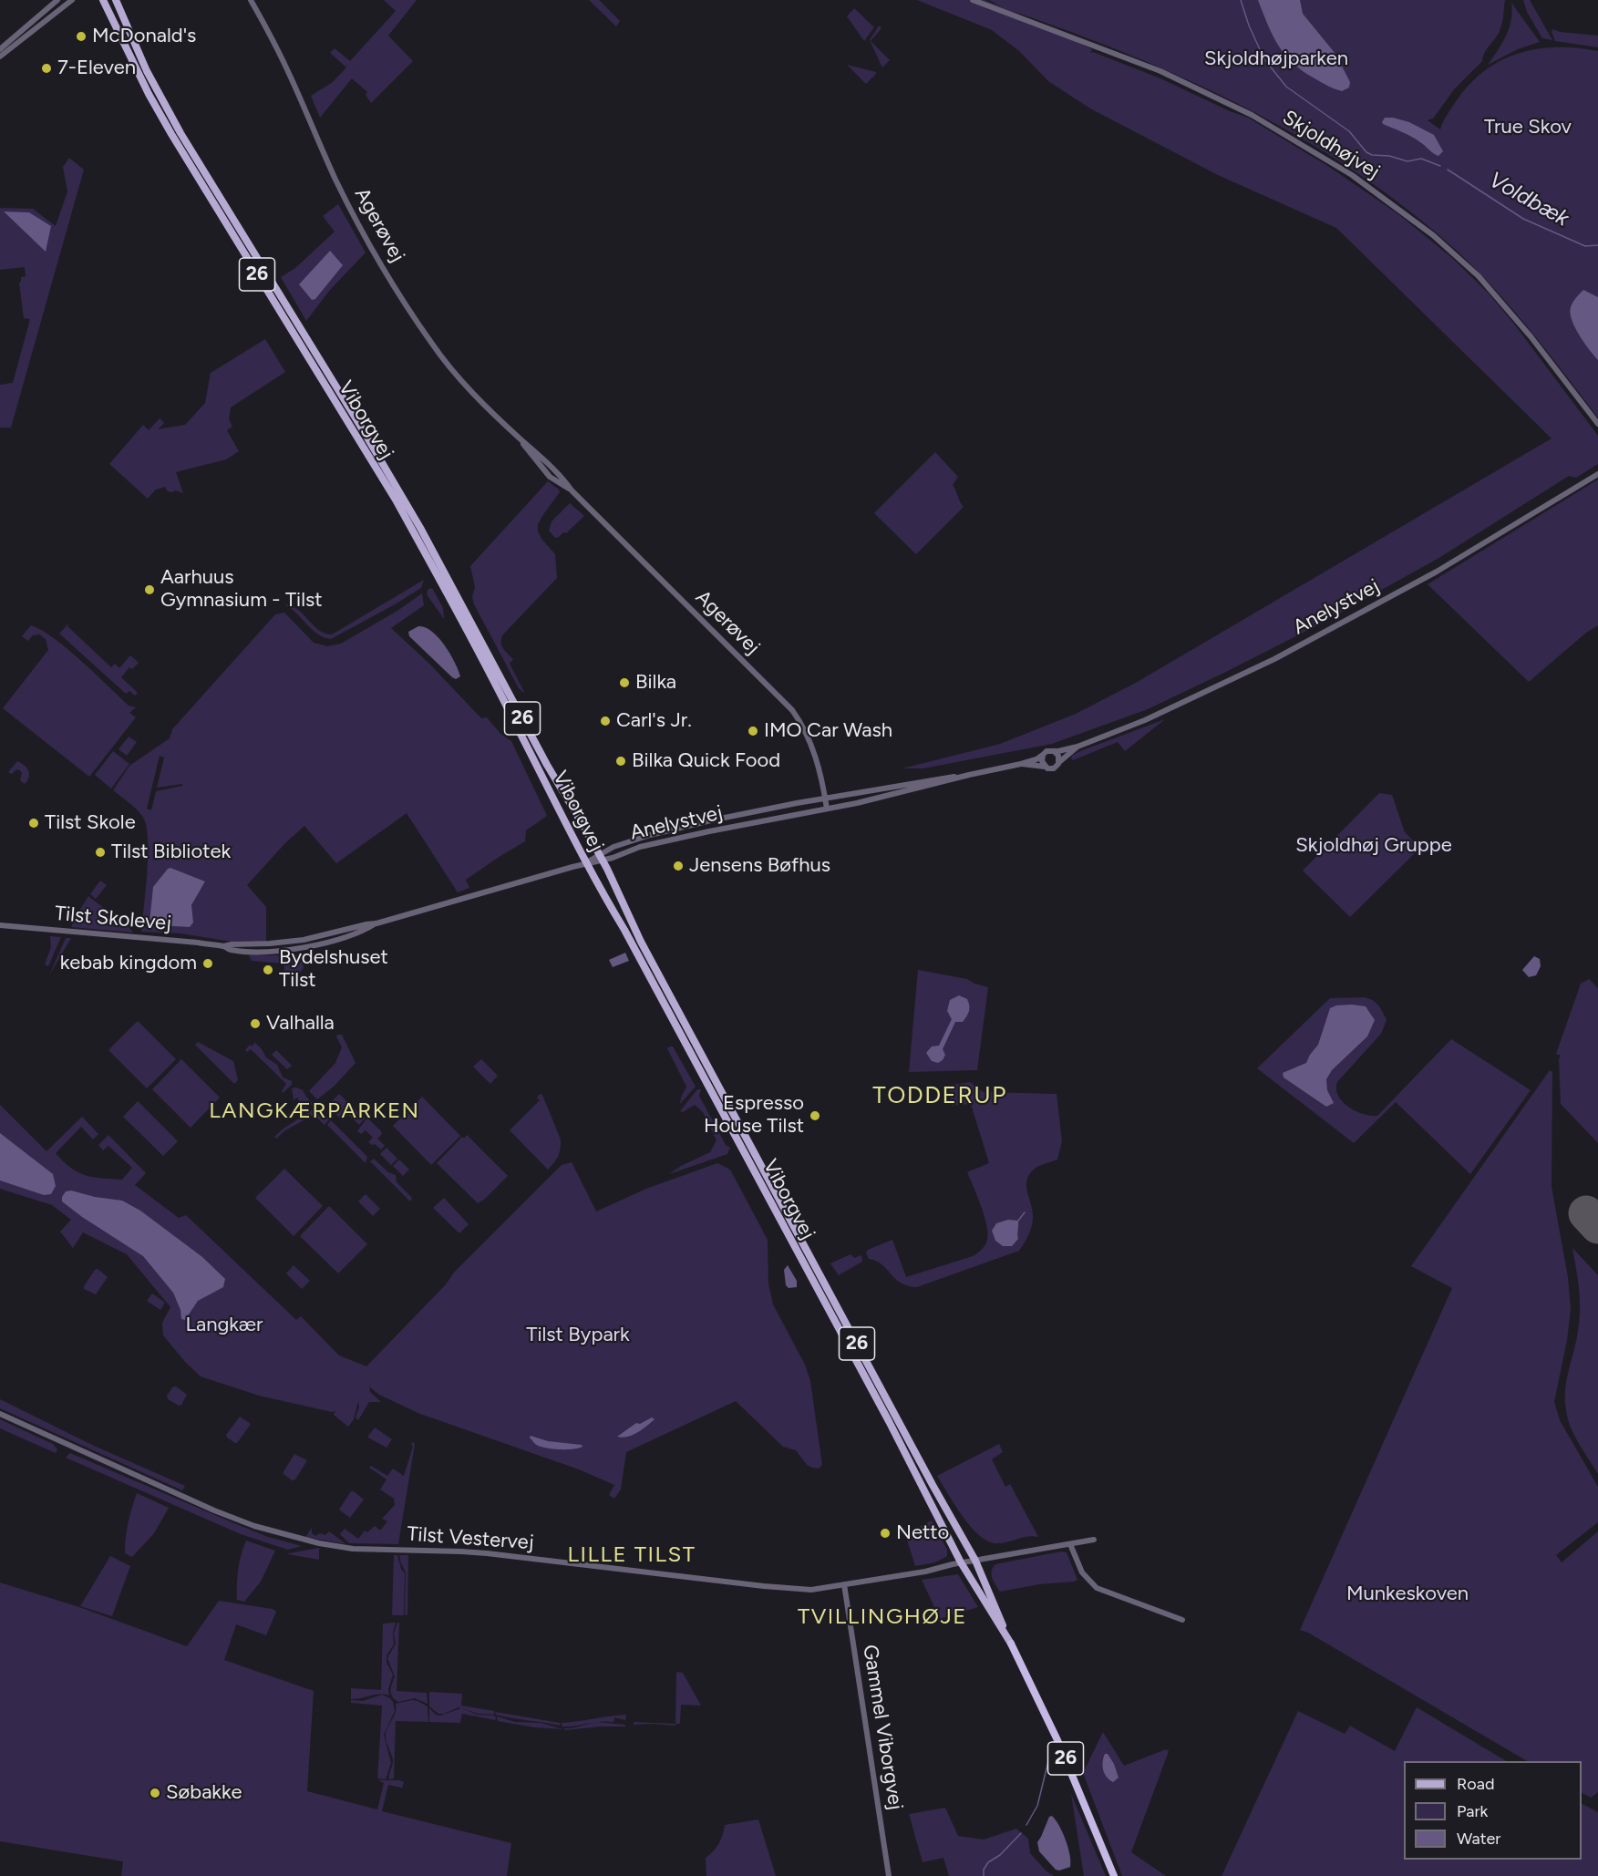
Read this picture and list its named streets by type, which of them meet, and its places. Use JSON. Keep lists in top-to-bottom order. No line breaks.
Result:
{"streets":{"highway":["26","Viborgvej"],"street":["Skjoldhøjvej","Agerøvej","Anelystvej","Tilst Skolevej","Tilst Vestervej","Gammel Viborgvej"]},"crossings":[["Agerøvej","Anelystvej"],["Viborgvej","Anelystvej"],["Viborgvej","Tilst Skolevej"],["Viborgvej","Tilst Vestervej"],["Anelystvej","Tilst Skolevej"],["Tilst Vestervej","Gammel Viborgvej"]],"districts":["TODDERUP","LANGKÆRPARKEN","LILLE TILST","TVILLINGHØJE"],"water":["Voldbæk"],"parks":["Skjoldhøjparken","True Skov","Skjoldhøj Gruppe","Langkær","Tilst Bypark","Munkeskoven"],"places":["McDonald's","7-Eleven","Aarhuus Gymnasium - Tilst","Bilka","Carl's Jr.","IMO Car Wash","Bilka Quick Food","Tilst Skole","Tilst Bibliotek","Jensens Bøfhus","kebab kingdom","Bydelshuset Tilst","Valhalla","Espresso House Tilst","Netto","Søbakke"],"legend":["Road","Park","Water"]}
